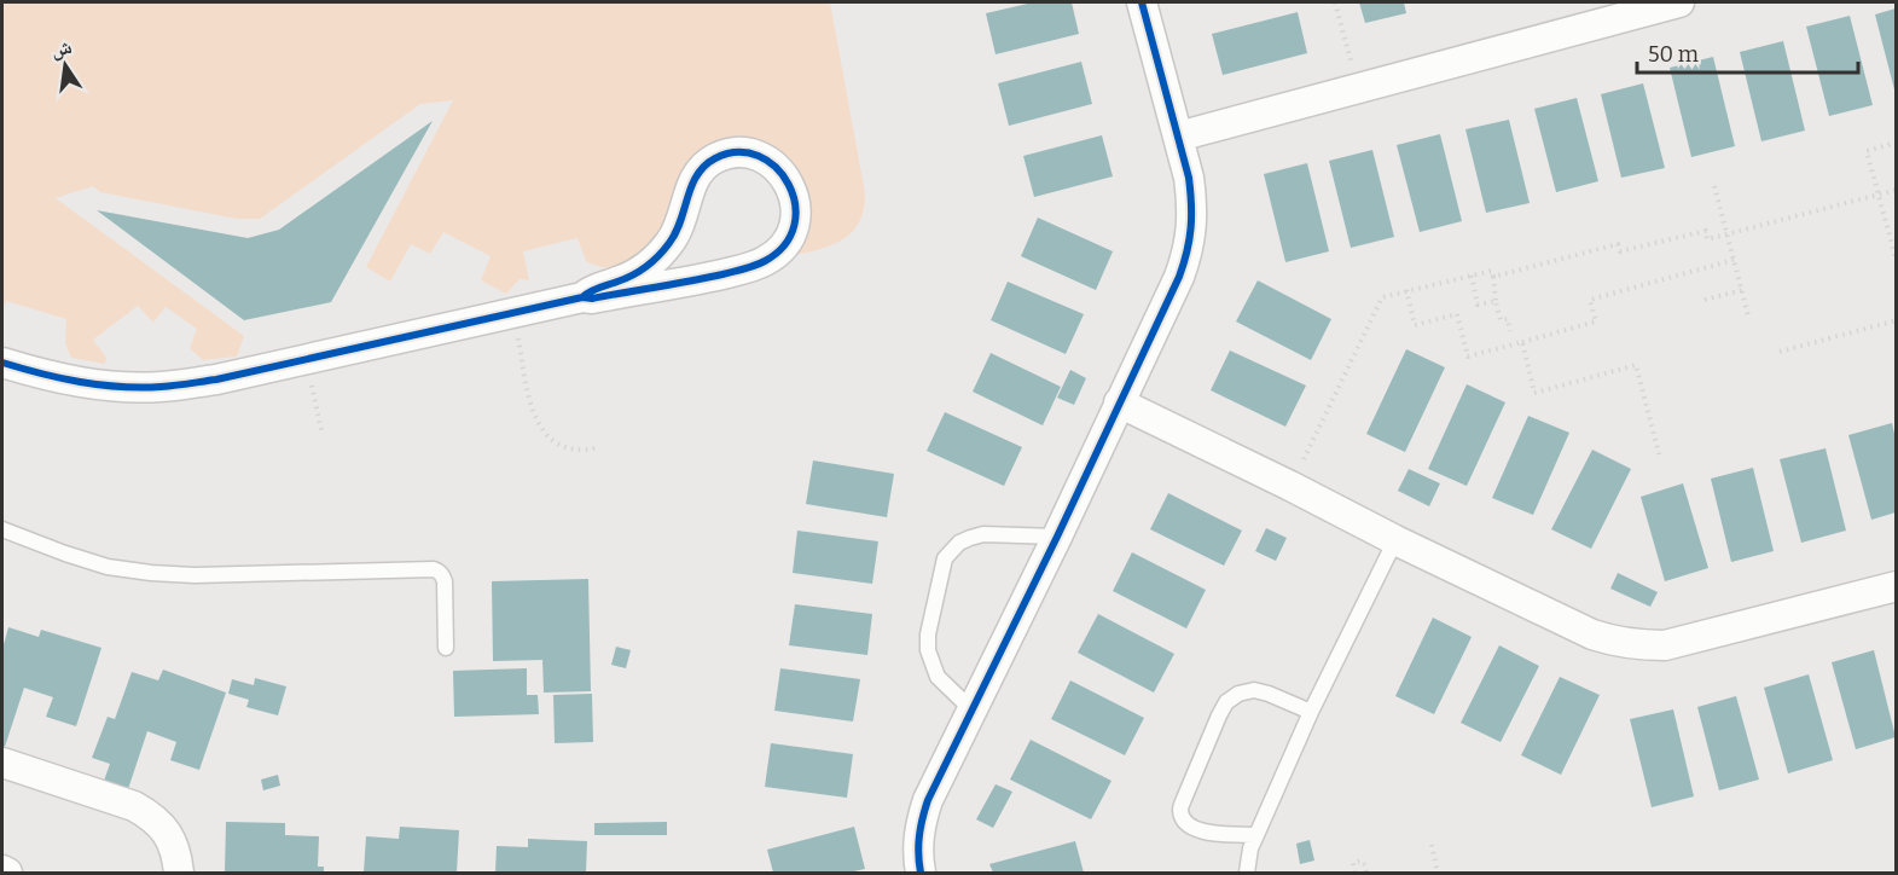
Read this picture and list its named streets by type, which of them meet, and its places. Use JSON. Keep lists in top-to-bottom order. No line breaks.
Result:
{"scale_bar":"50 m","north":"top"}
